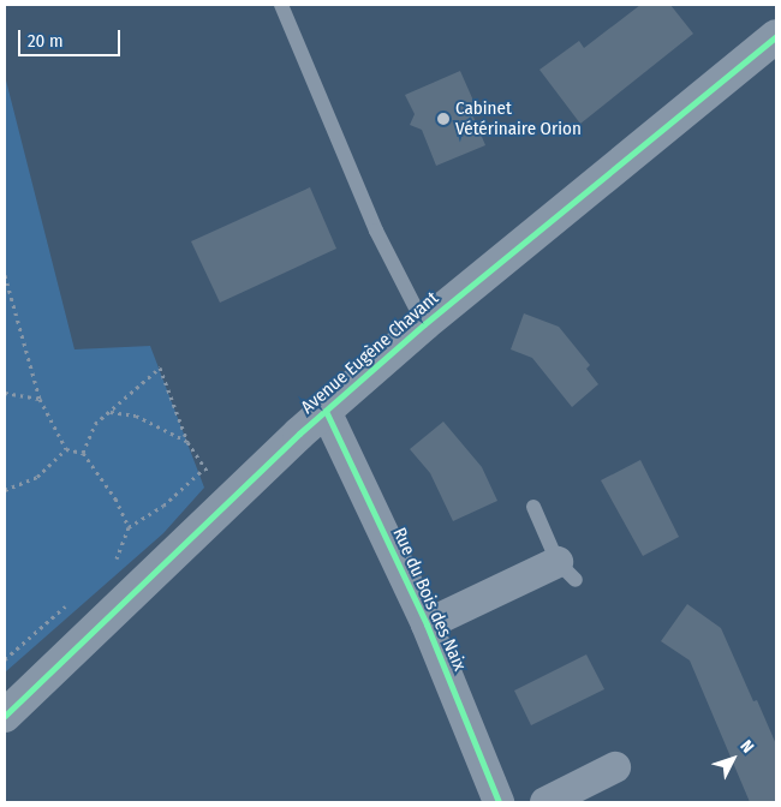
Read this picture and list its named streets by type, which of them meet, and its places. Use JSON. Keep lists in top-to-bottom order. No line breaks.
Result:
{"streets":{"street":["Avenue Eugène Chavant","Rue du Bois des Naix"]},"crossings":[["Avenue Eugène Chavant","Rue du Bois des Naix"]],"places":["Cabinet Vétérinaire Orion"],"scale_bar":"20 m","north":"top right"}
